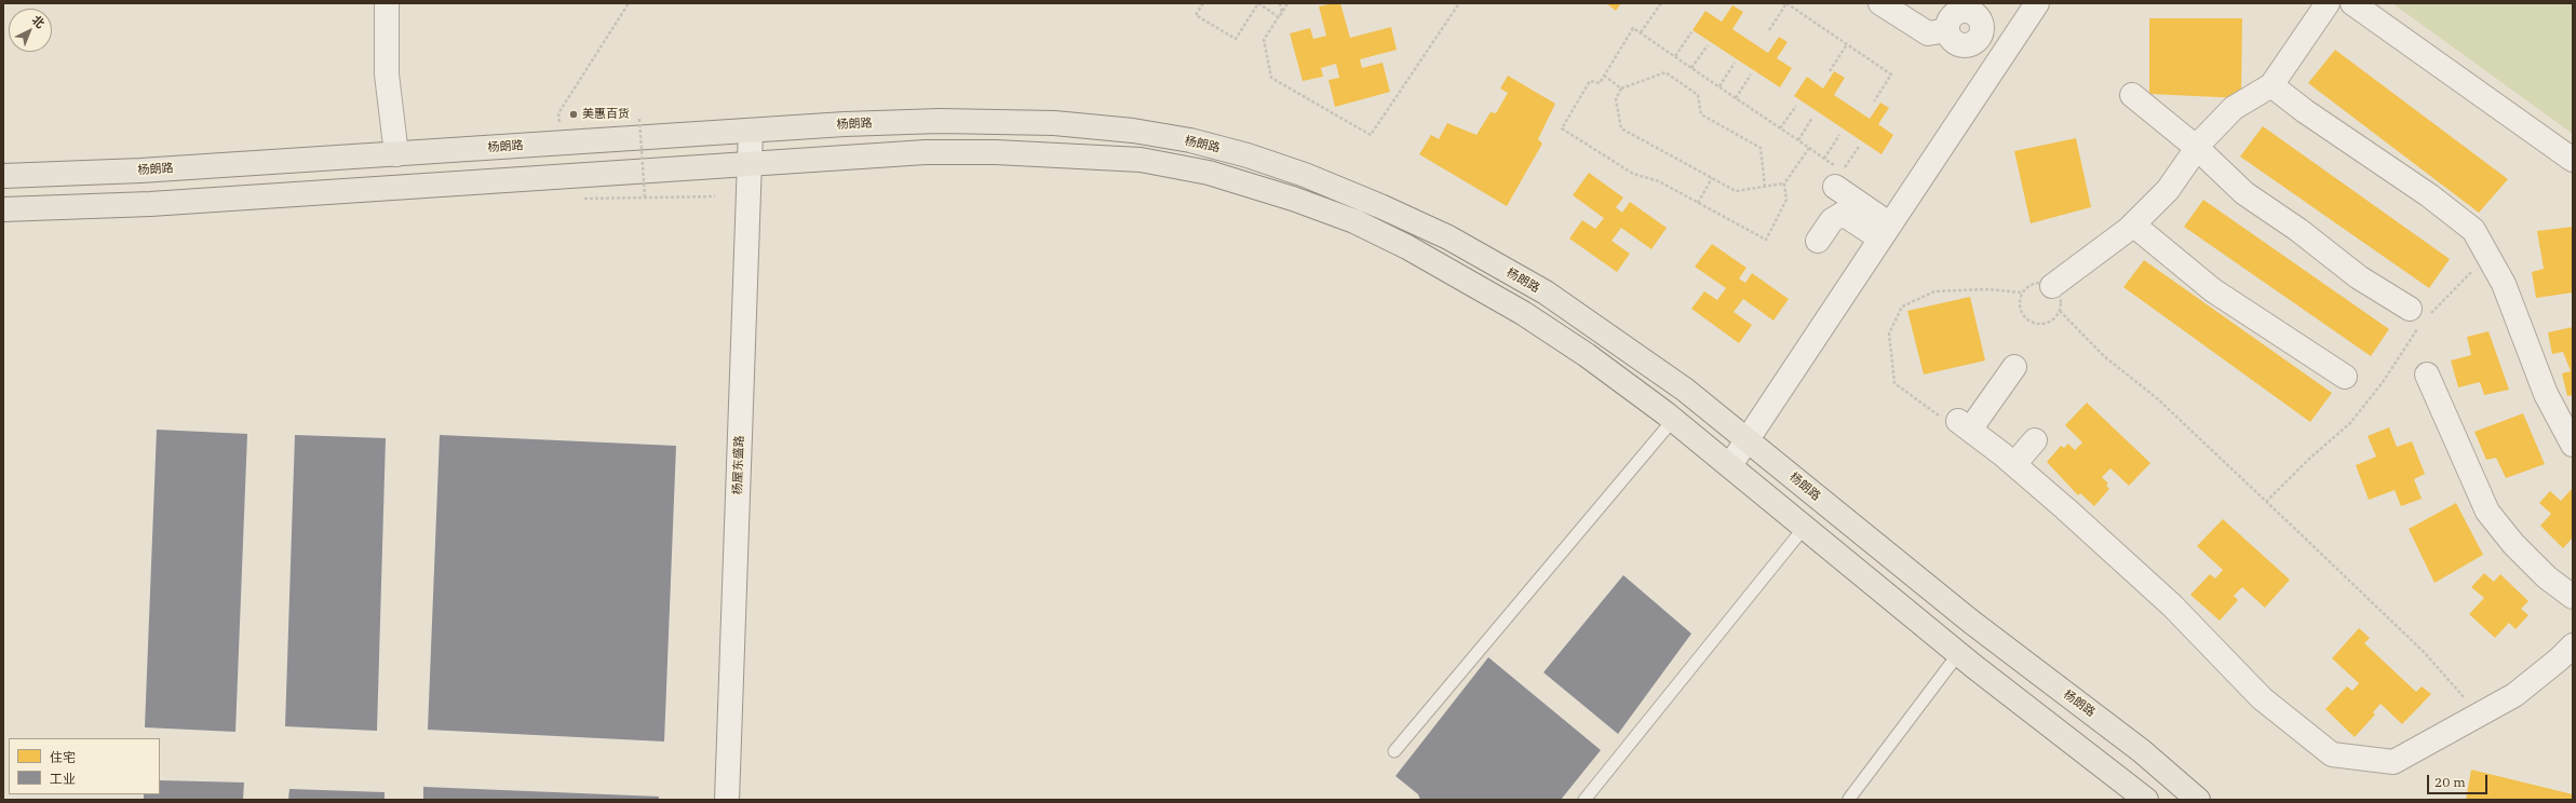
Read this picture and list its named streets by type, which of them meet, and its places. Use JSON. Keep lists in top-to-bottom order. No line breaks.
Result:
{"streets":{"main road":["杨朗路"],"street":["杨屋东盛路"]},"crossings":[["杨朗路","杨屋东盛路"]],"places":["美惠百货"],"legend":["住宅","工业"],"scale_bar":"20 m","north":"top right"}
